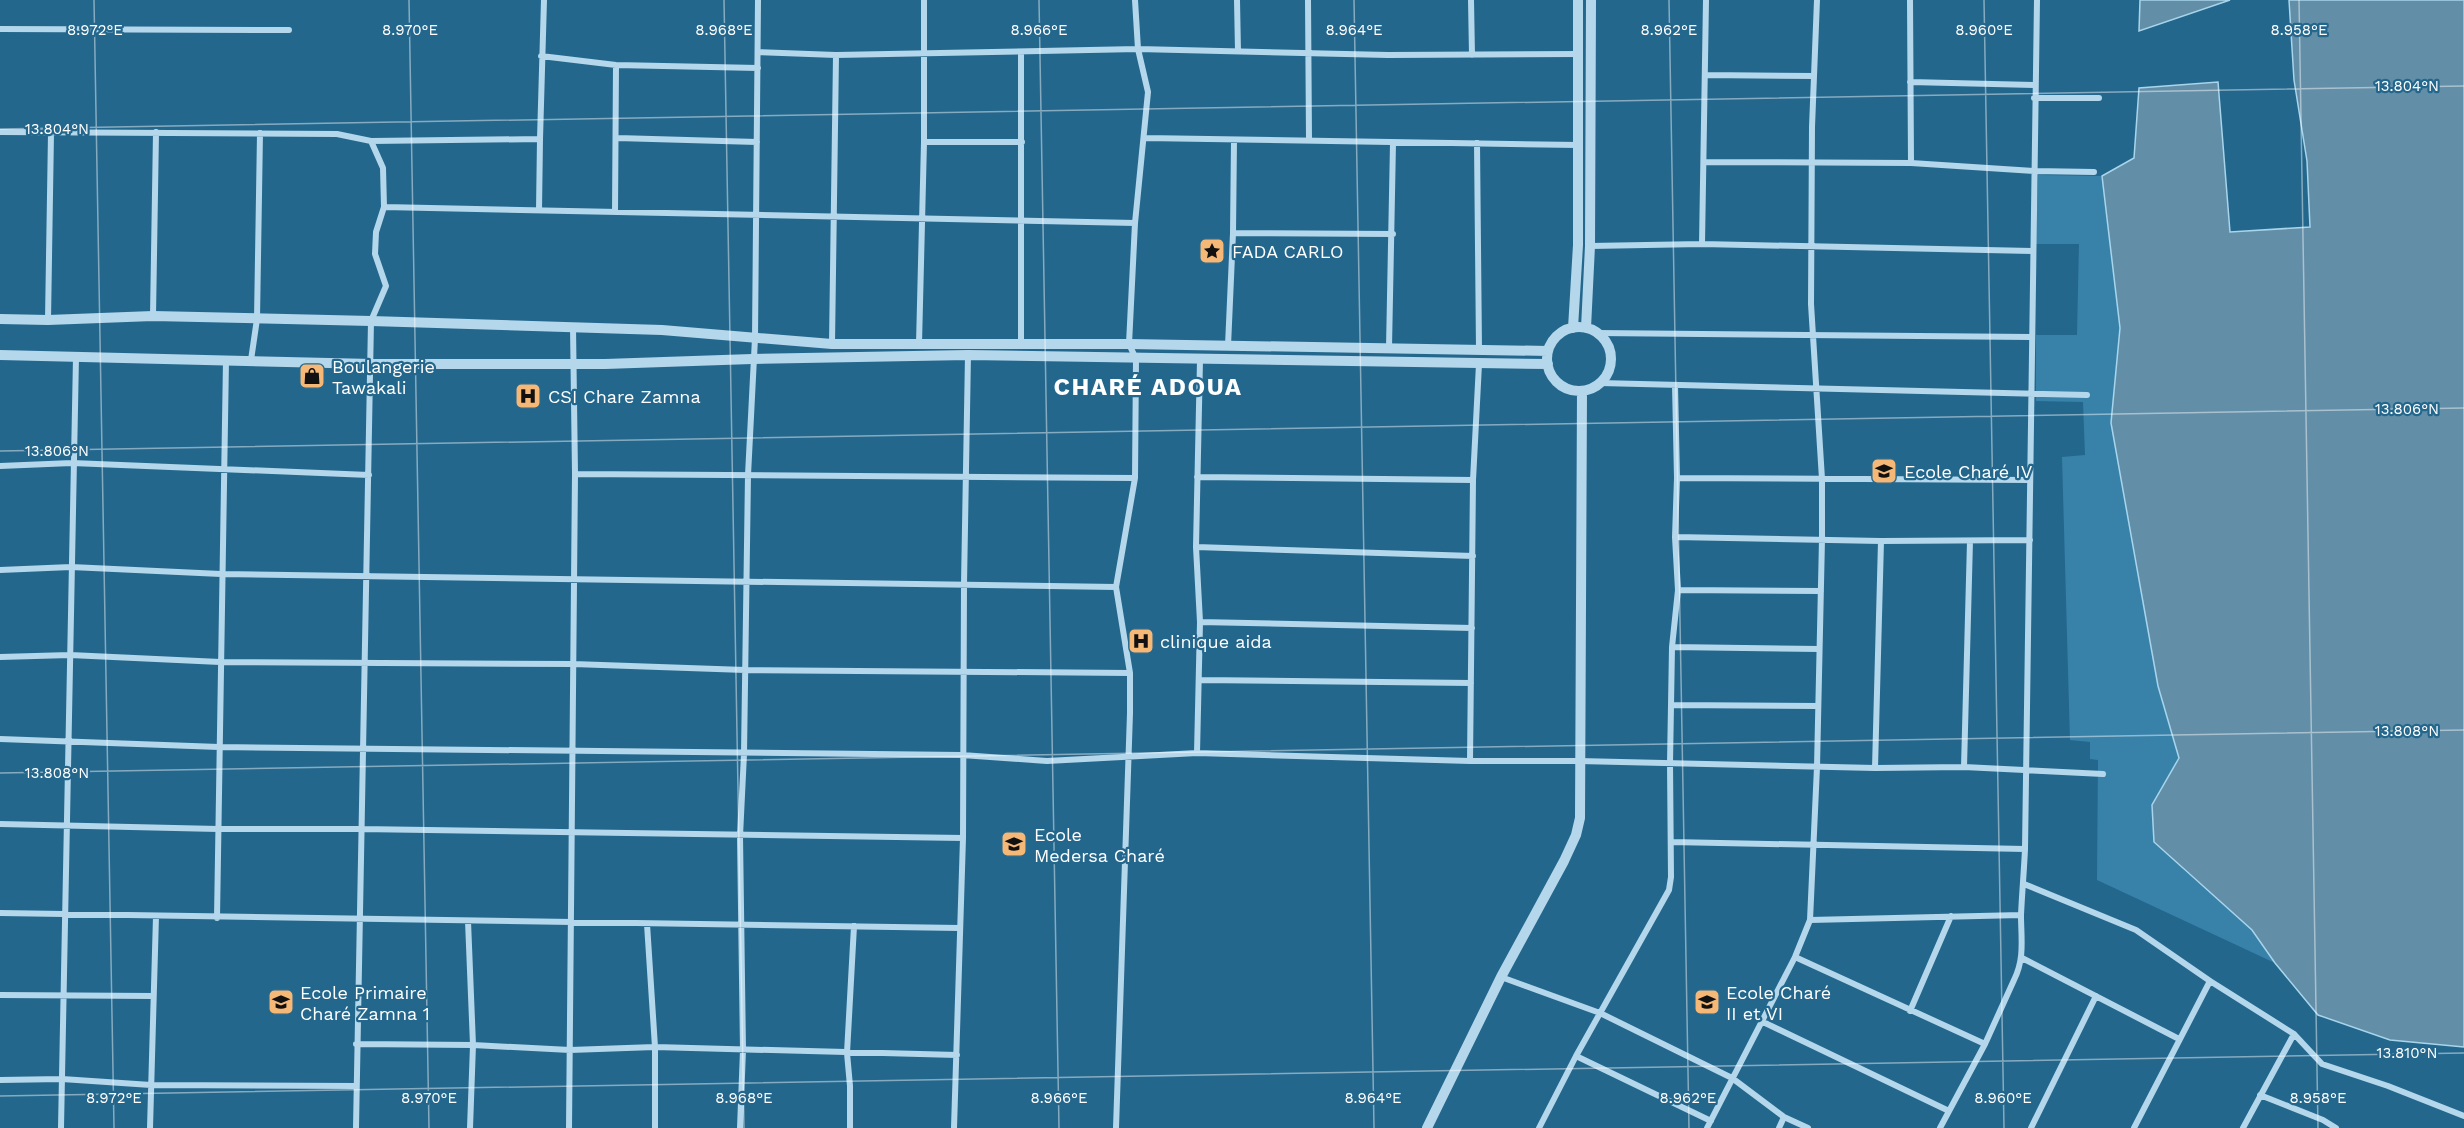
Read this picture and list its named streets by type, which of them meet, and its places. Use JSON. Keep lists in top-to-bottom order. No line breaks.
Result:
{"districts":["CHARÉ ADOUA"],"places":{"place":["FADA CARLO"],"shop":["Boulangerie Tawakali"],"hospital":["CSI Chare Zamna","clinique aida"],"school or university":["Ecole Charé IV","Ecole Medersa Charé","Ecole Primaire Charé Zamna 1","Ecole Charé II et VI"]},"coordinates":["8.972°E","8.970°E","8.968°E","8.966°E","8.964°E","8.962°E","8.960°E","8.958°E","13.804°N","13.806°N","13.808°N","13.810°N"]}
